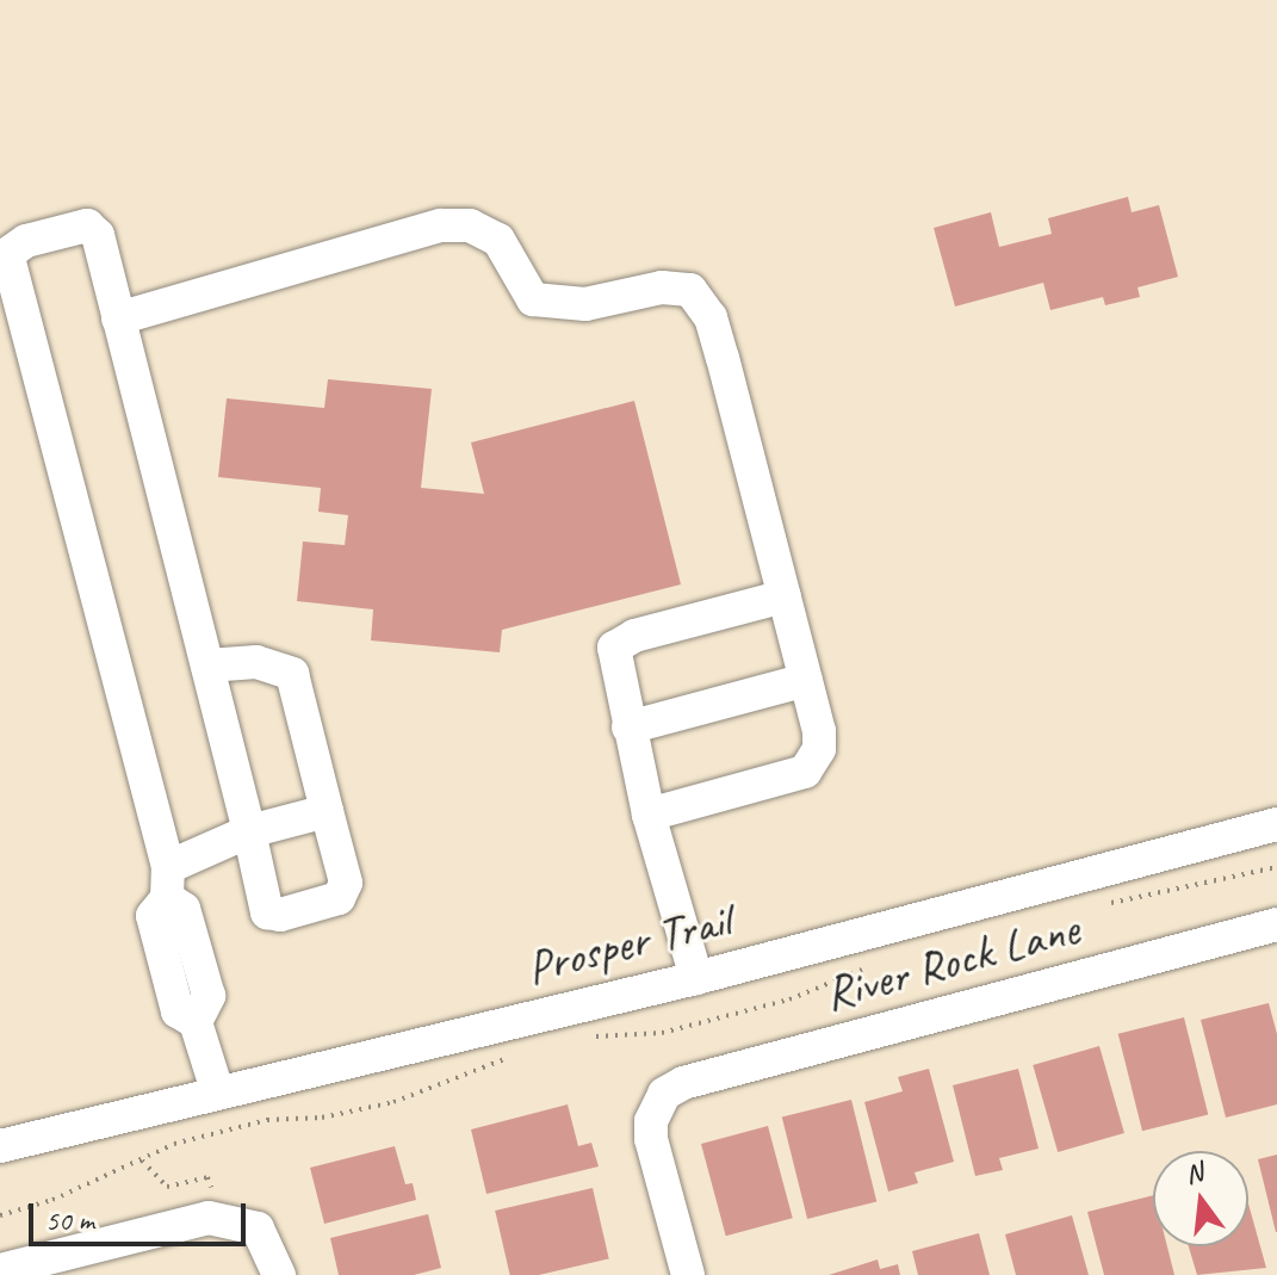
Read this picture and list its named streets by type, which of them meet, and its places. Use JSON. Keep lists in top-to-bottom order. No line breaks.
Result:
{"streets":{"street":["Prosper Trail","River Rock Lane"]},"scale_bar":"50 m","north":"top"}
